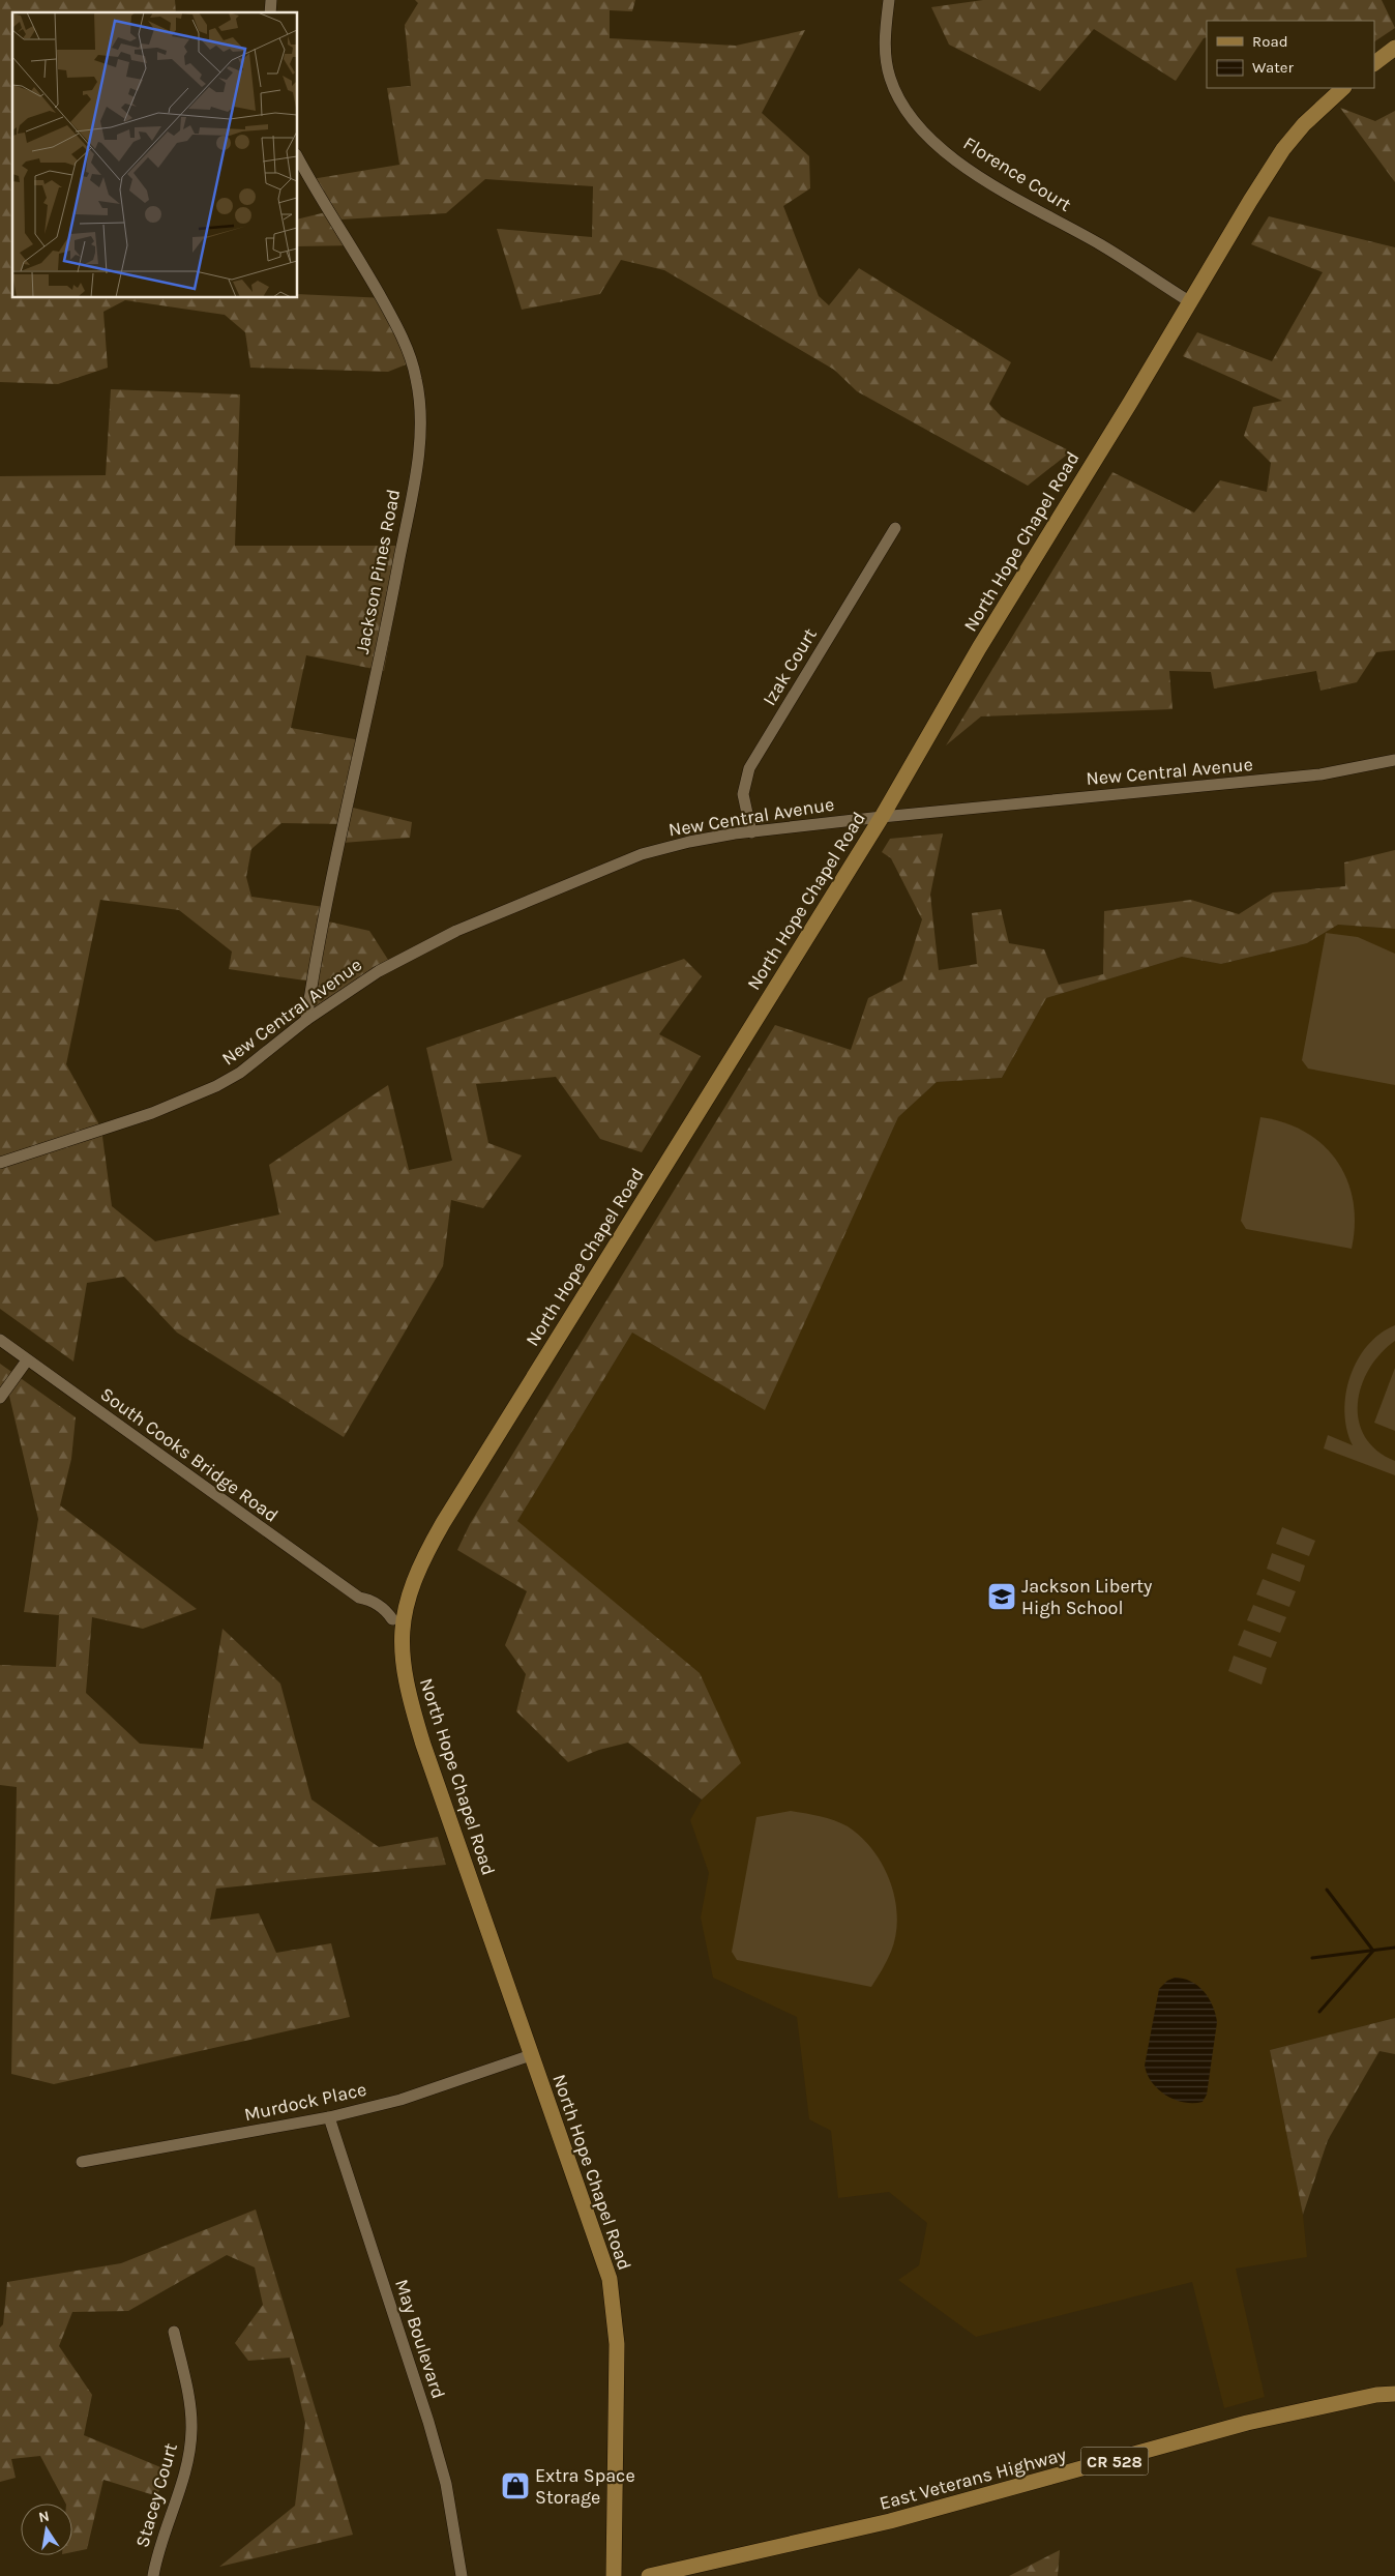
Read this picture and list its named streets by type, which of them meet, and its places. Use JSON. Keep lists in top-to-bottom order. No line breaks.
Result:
{"streets":{"main road":["North Hope Chapel Road","CR 528","East Veterans Highway"],"street":["Florence Court","Jackson Pines Road","Izak Court","New Central Avenue","South Cooks Bridge Road","Murdock Place","May Boulevard","Stacey Court"]},"crossings":[["Florence Court","North Hope Chapel Road"],["North Hope Chapel Road","New Central Avenue"],["North Hope Chapel Road","South Cooks Bridge Road"],["North Hope Chapel Road","Murdock Place"],["Jackson Pines Road","New Central Avenue"],["Izak Court","New Central Avenue"],["Murdock Place","May Boulevard"]],"places":{"school or university":["Jackson Liberty High School"],"shop":["Extra Space Storage"]},"legend":["Road","Water"],"north":"top"}
